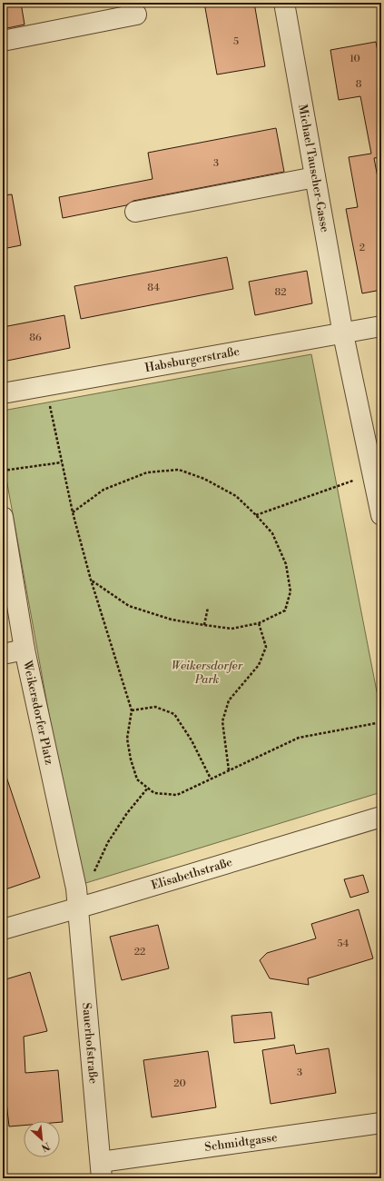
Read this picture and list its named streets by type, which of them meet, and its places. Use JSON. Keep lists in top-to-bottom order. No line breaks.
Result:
{"streets":{"street":["Michael Tauscher-Gasse","Habsburgerstraße","Weikersdorfer Platz","Elisabethstraße","Sauerhofstraße","Schmidtgasse"]},"crossings":[["Michael Tauscher-Gasse","Habsburgerstraße"],["Weikersdorfer Platz","Elisabethstraße"],["Weikersdorfer Platz","Sauerhofstraße"],["Elisabethstraße","Sauerhofstraße"],["Sauerhofstraße","Schmidtgasse"]],"parks":["Weikersdorfer Park"],"house_numbers":["5","10","8","3","2","84","82","86","54","22","3","20"],"north":"bottom right"}
